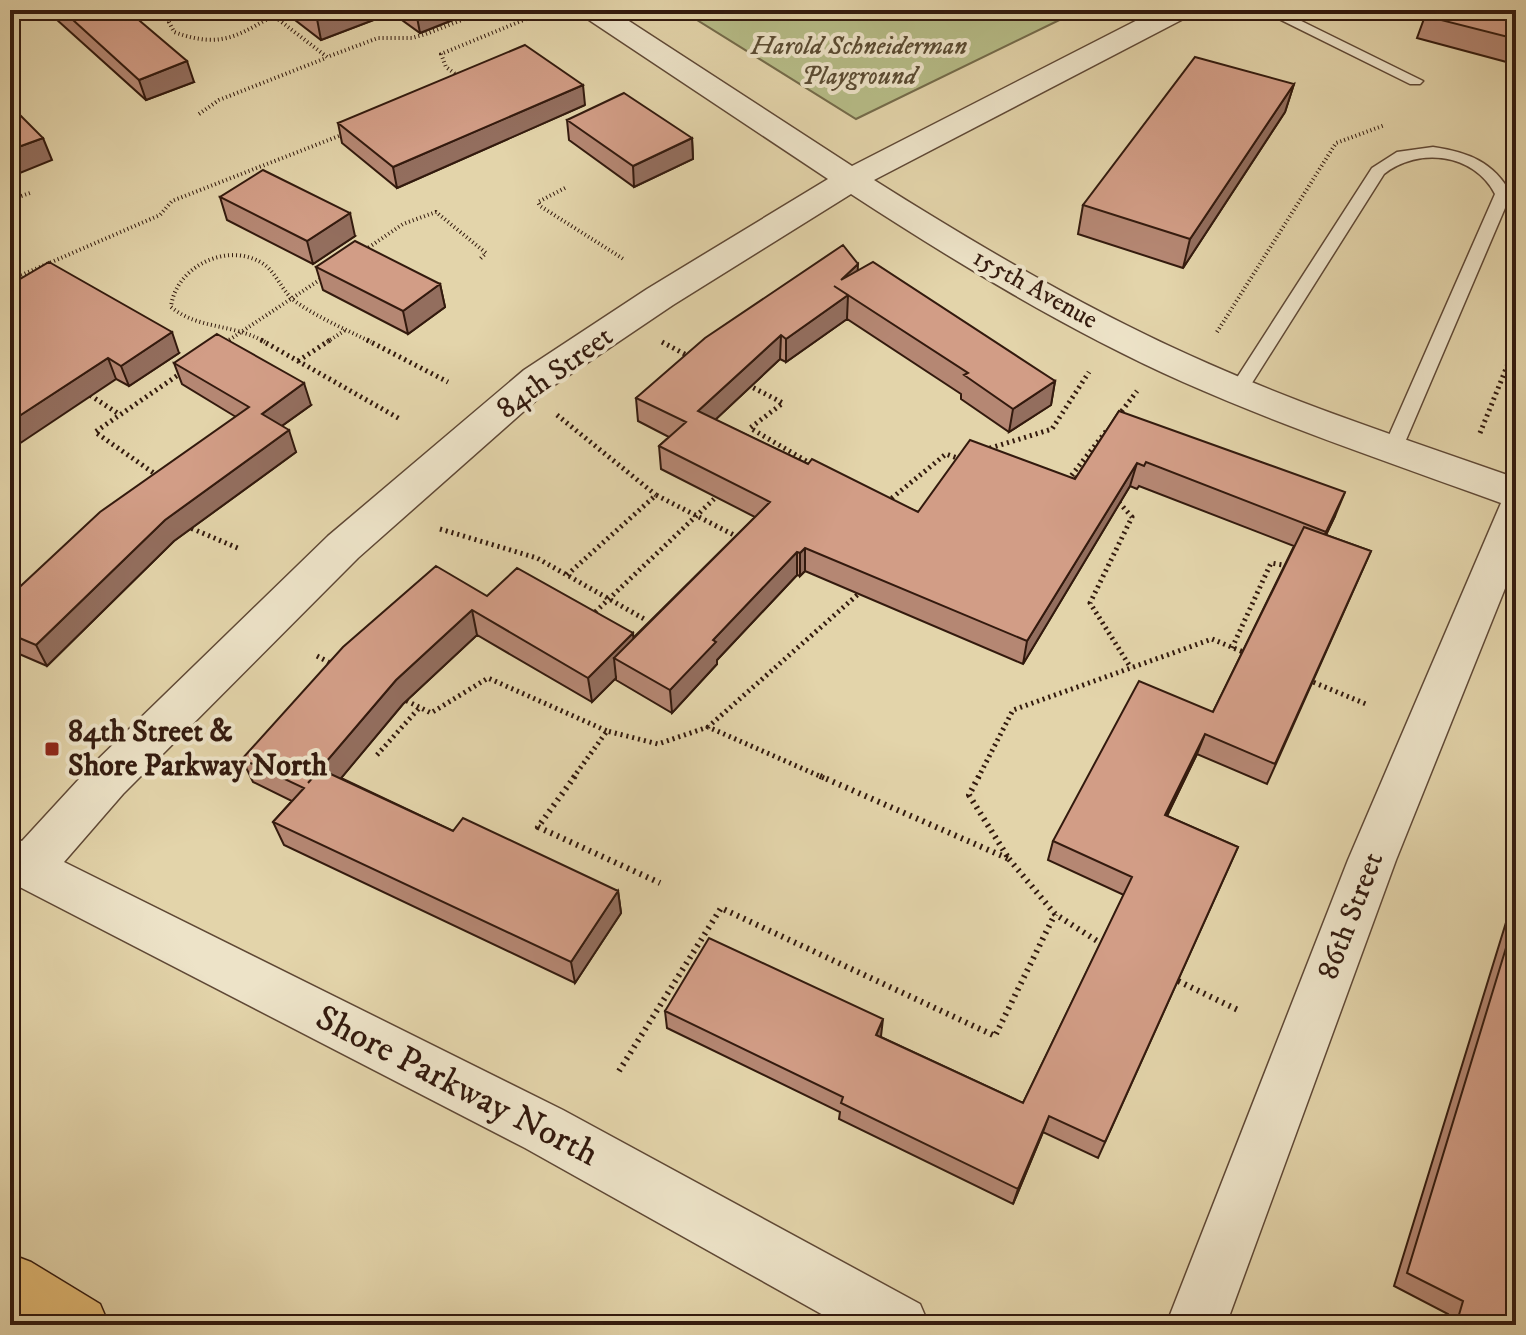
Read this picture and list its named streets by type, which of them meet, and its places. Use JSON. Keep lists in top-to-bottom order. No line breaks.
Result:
{"streets":{"street":["155th Avenue","84th Street","86th Street","Shore Parkway North"]},"crossings":[["155th Avenue","84th Street"],["84th Street","Shore Parkway North"]],"parks":["Harold Schneiderman Playground"],"places":{"transit":["84th Street & Shore Parkway North"]}}
